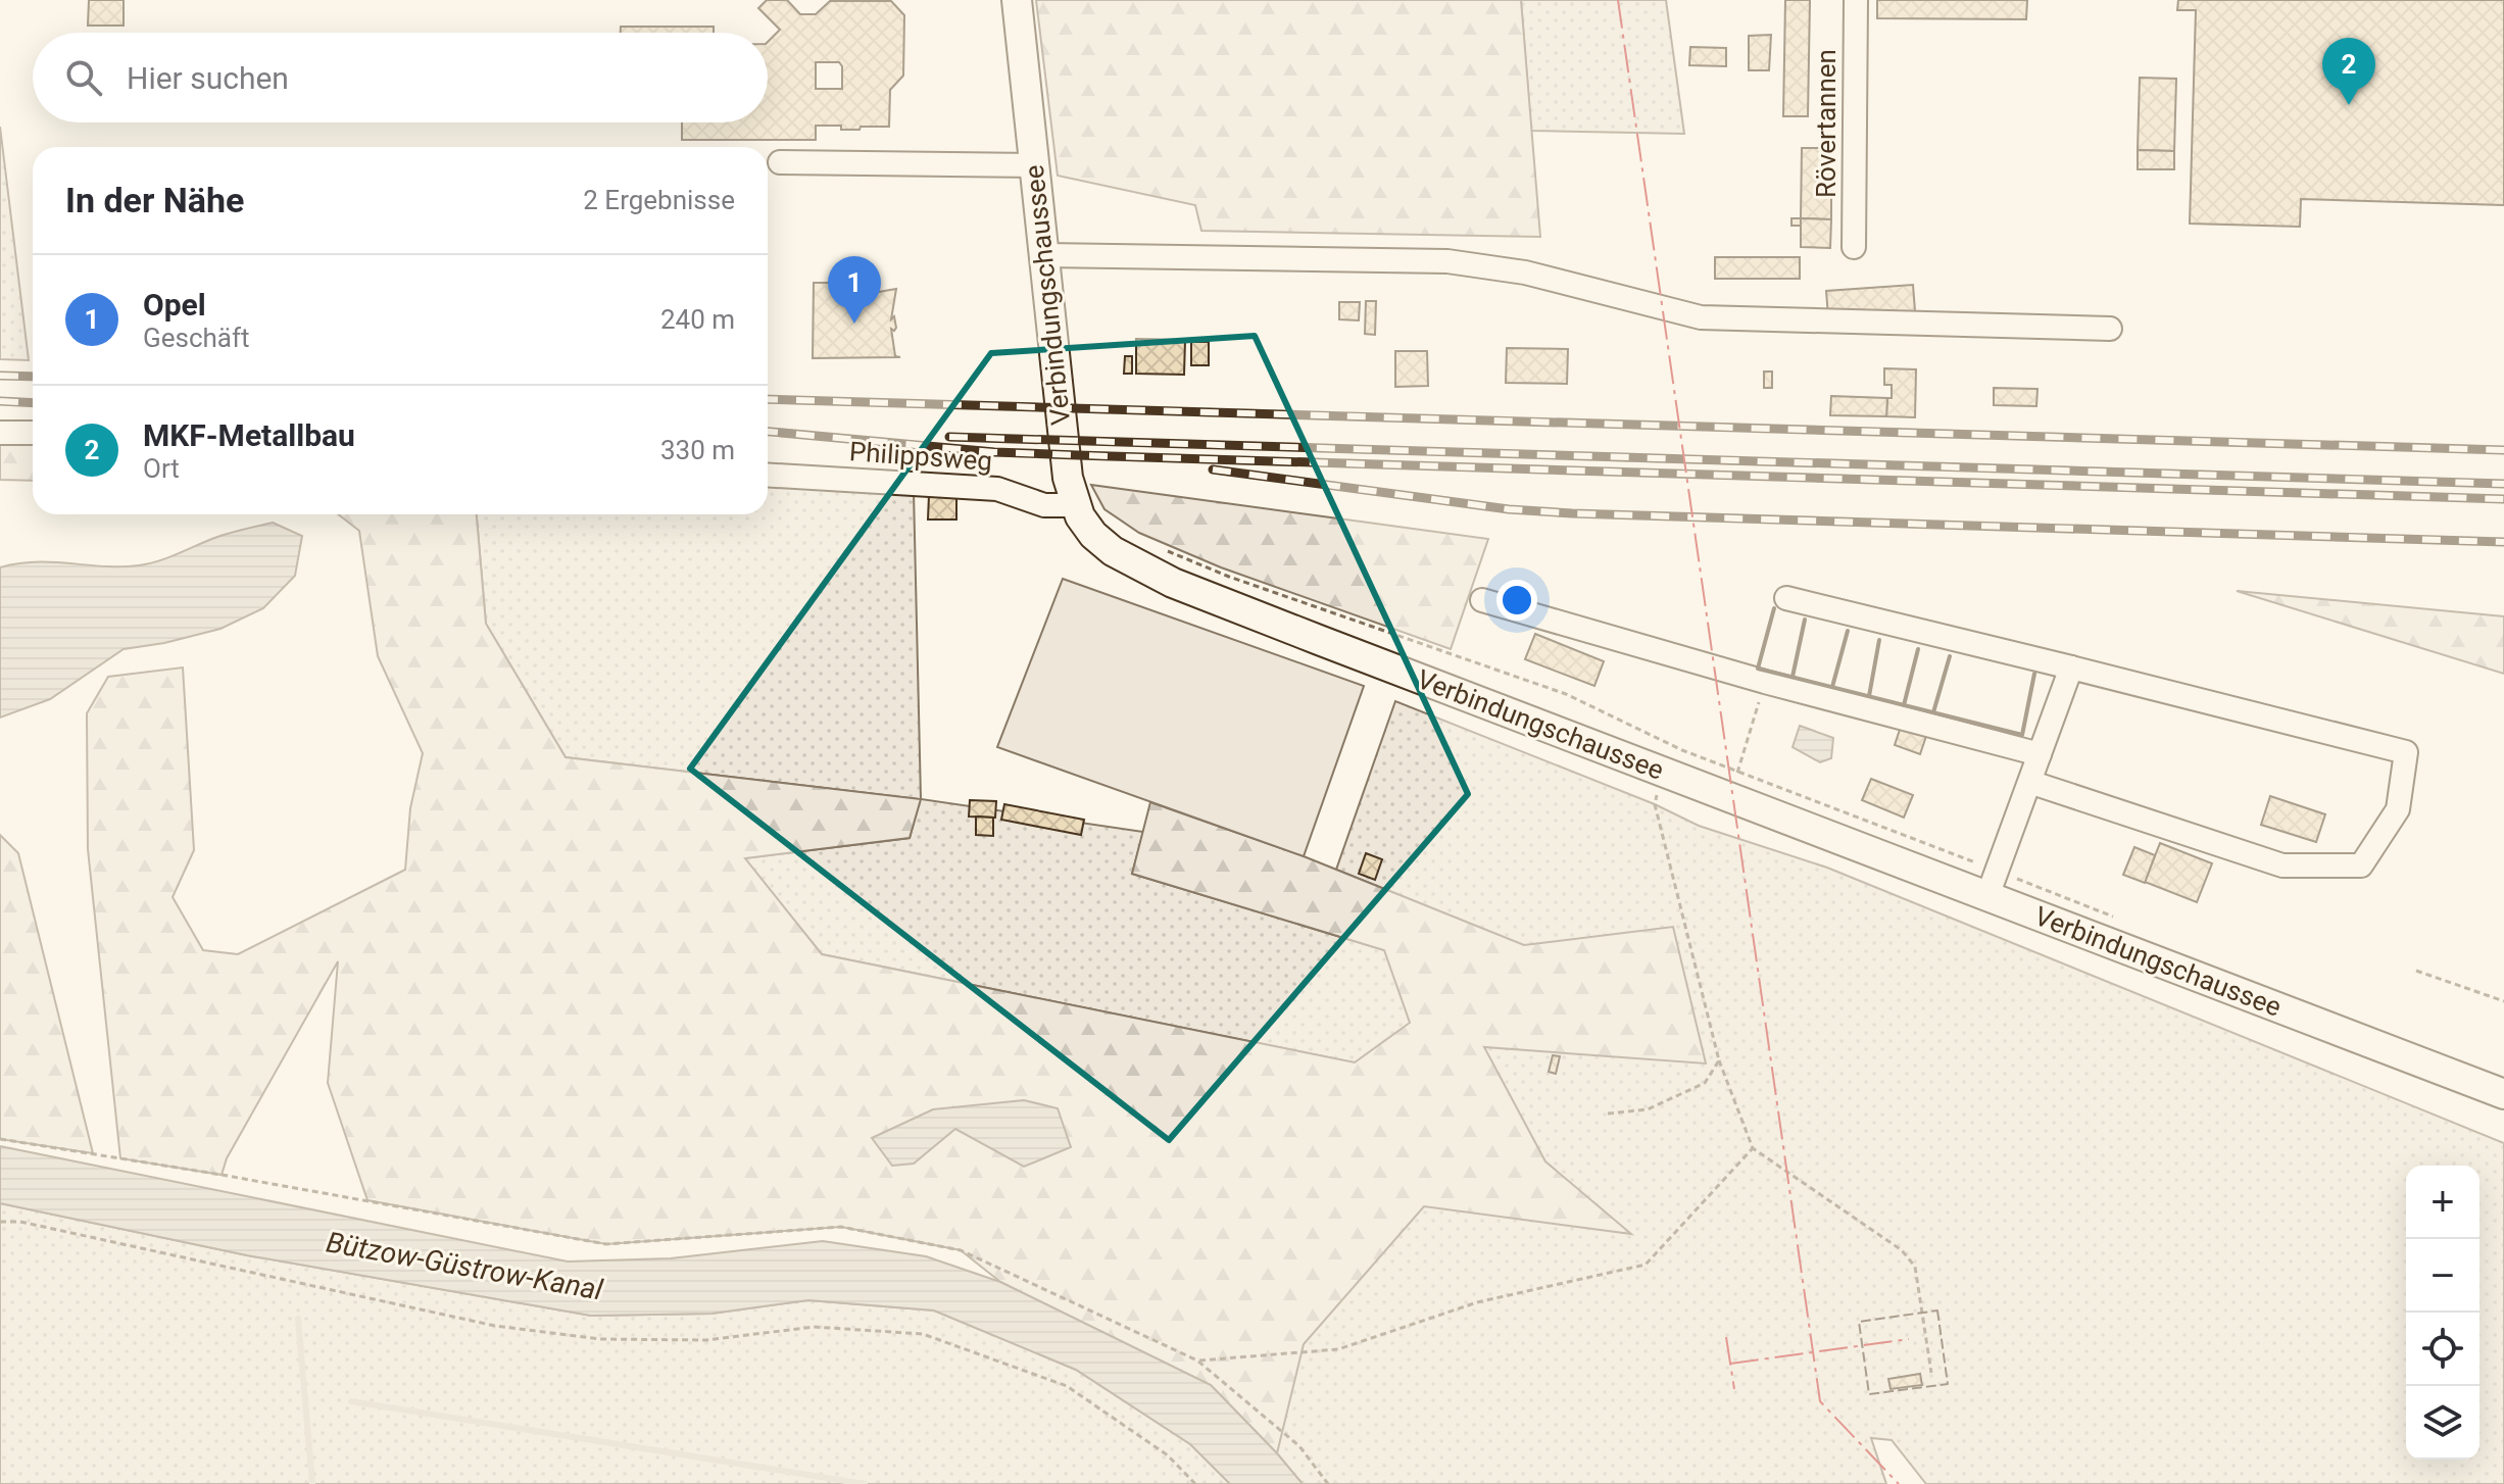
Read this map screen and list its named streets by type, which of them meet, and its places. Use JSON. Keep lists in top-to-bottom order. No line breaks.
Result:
{"streets":{"main road":["Verbindungschaussee"],"street":["Rövertannen","Philippsweg"]},"crossings":[["Verbindungschaussee","Philippsweg"]],"water":["Bützow-Güstrow-Kanal"],"page":{"search":"Hier suchen","pins":["2","1"],"heading":["In der Nähe","2 Ergebnisse"],"list":[{"mark":"1","name":"Opel","note":"Geschäft","value":"240 m"},{"mark":"2","name":"MKF-Metallbau","note":"Ort","value":"330 m"}],"map_buttons":["+","−"]}}
